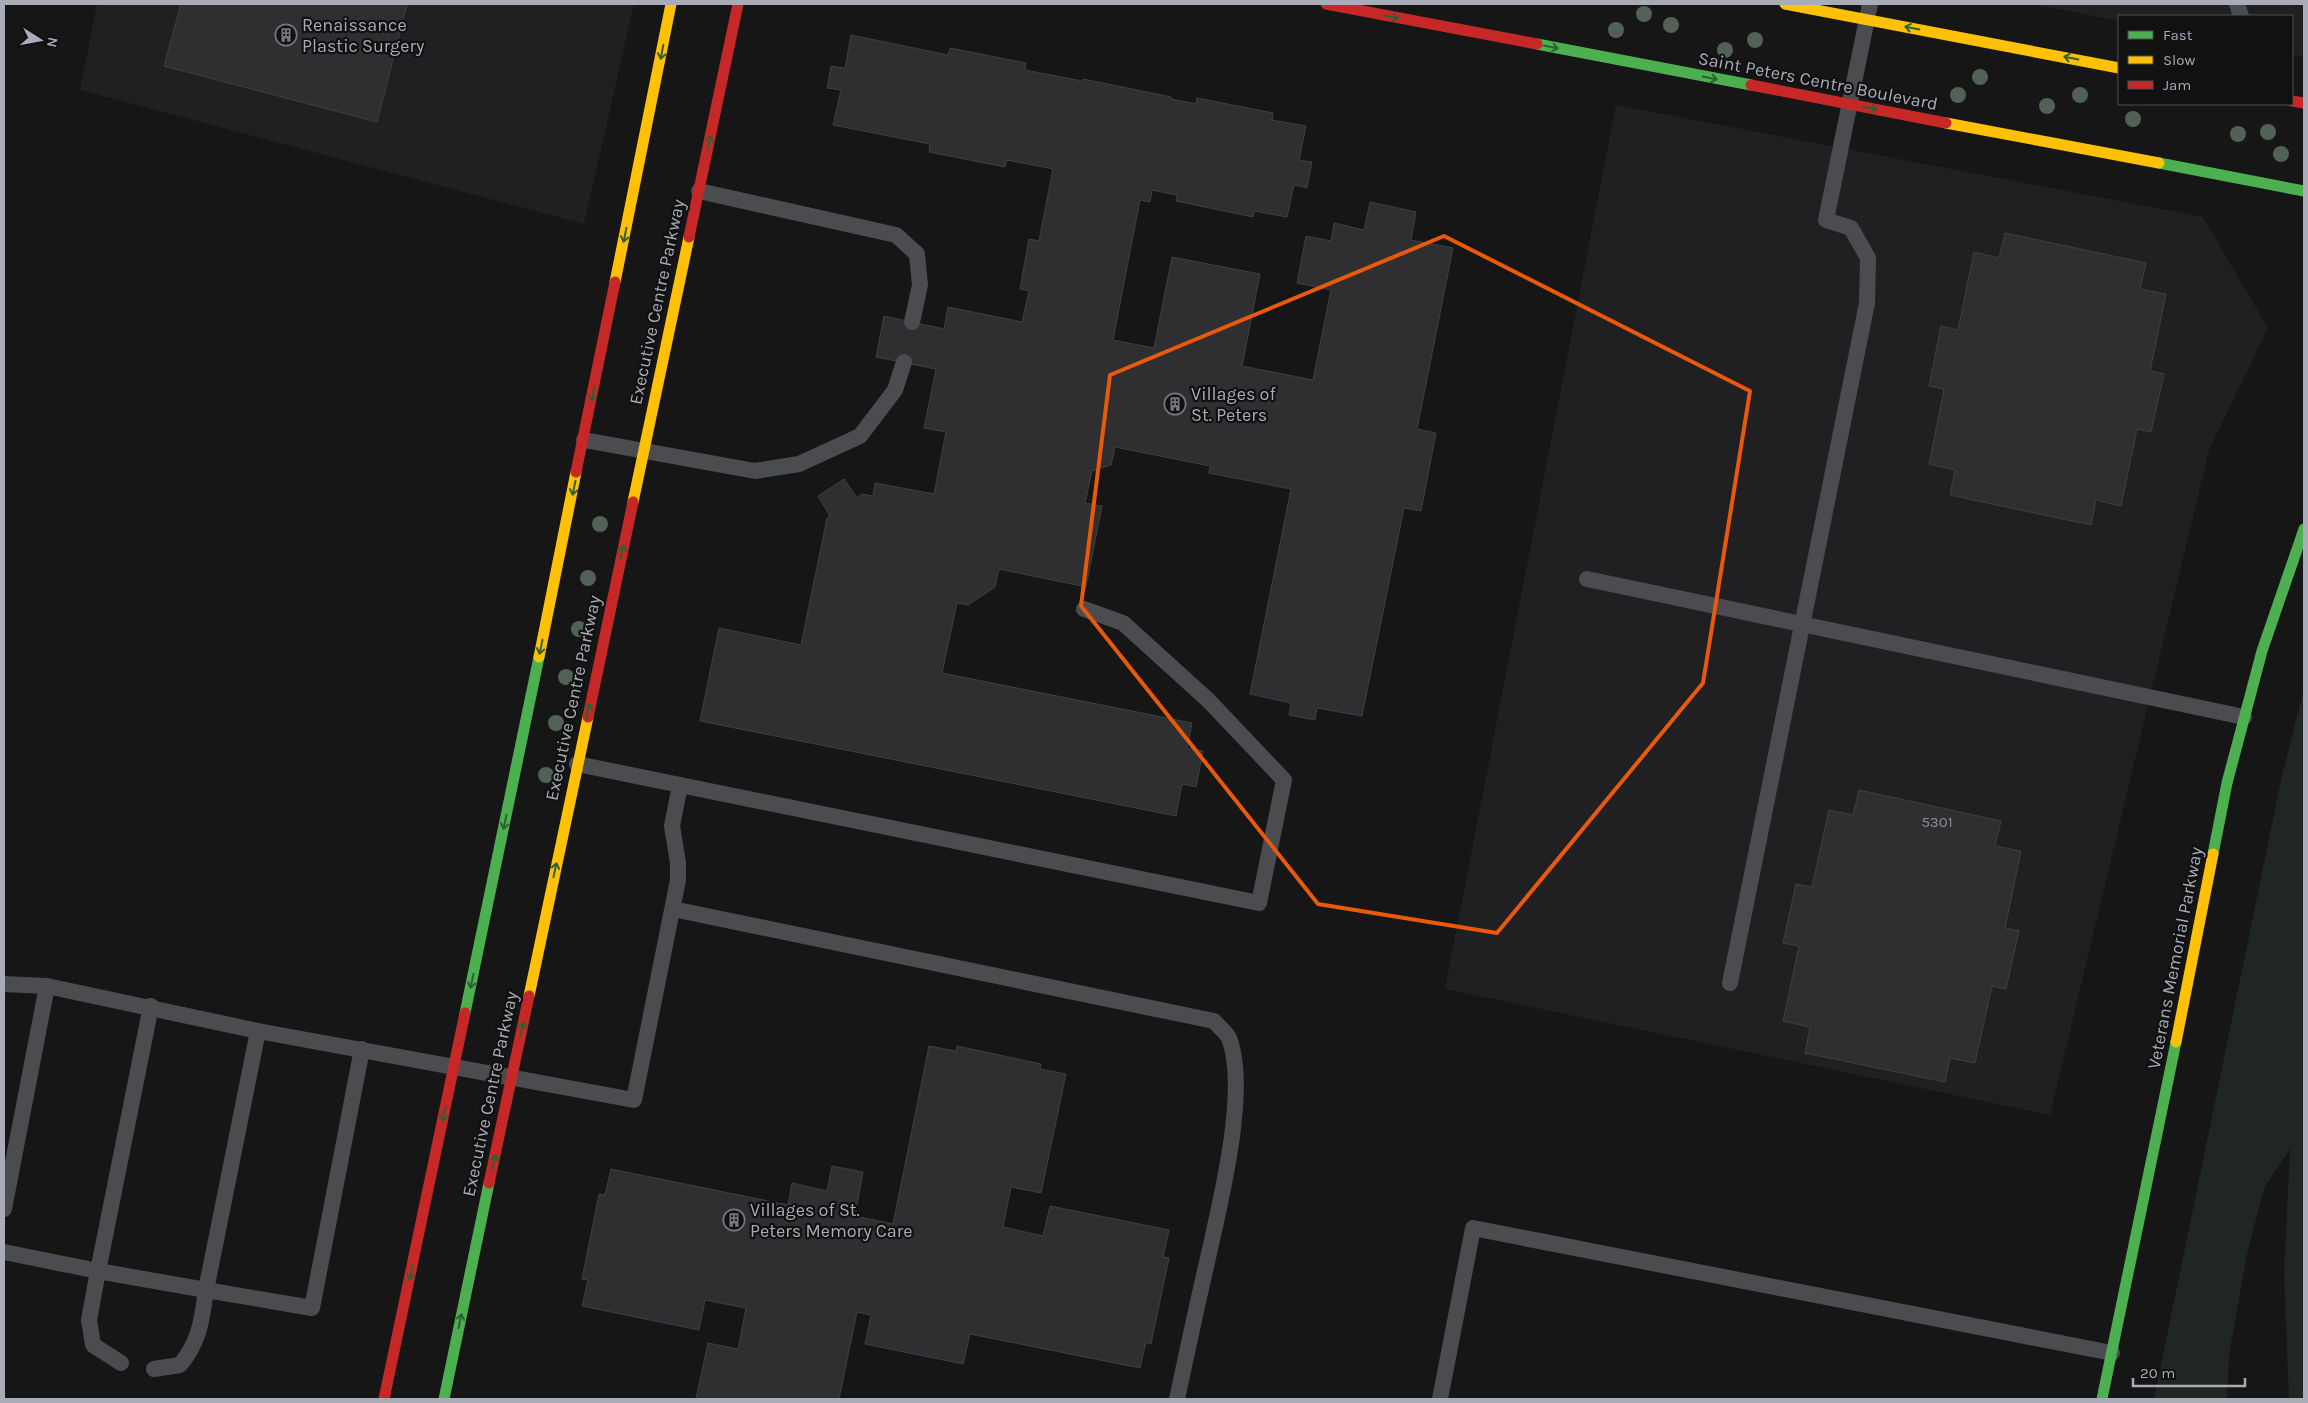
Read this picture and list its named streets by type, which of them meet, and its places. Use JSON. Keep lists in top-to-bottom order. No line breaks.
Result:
{"streets":{"street":["Saint Peters Centre Boulevard","Executive Centre Parkway","Veterans Memorial Parkway"]},"places":{"building":["Renaissance Plastic Surgery","Villages of St. Peters","Villages of St. Peters Memory Care"]},"house_numbers":["5301"],"legend":["Fast","Slow","Jam"],"scale_bar":"20 m","north":"right"}
